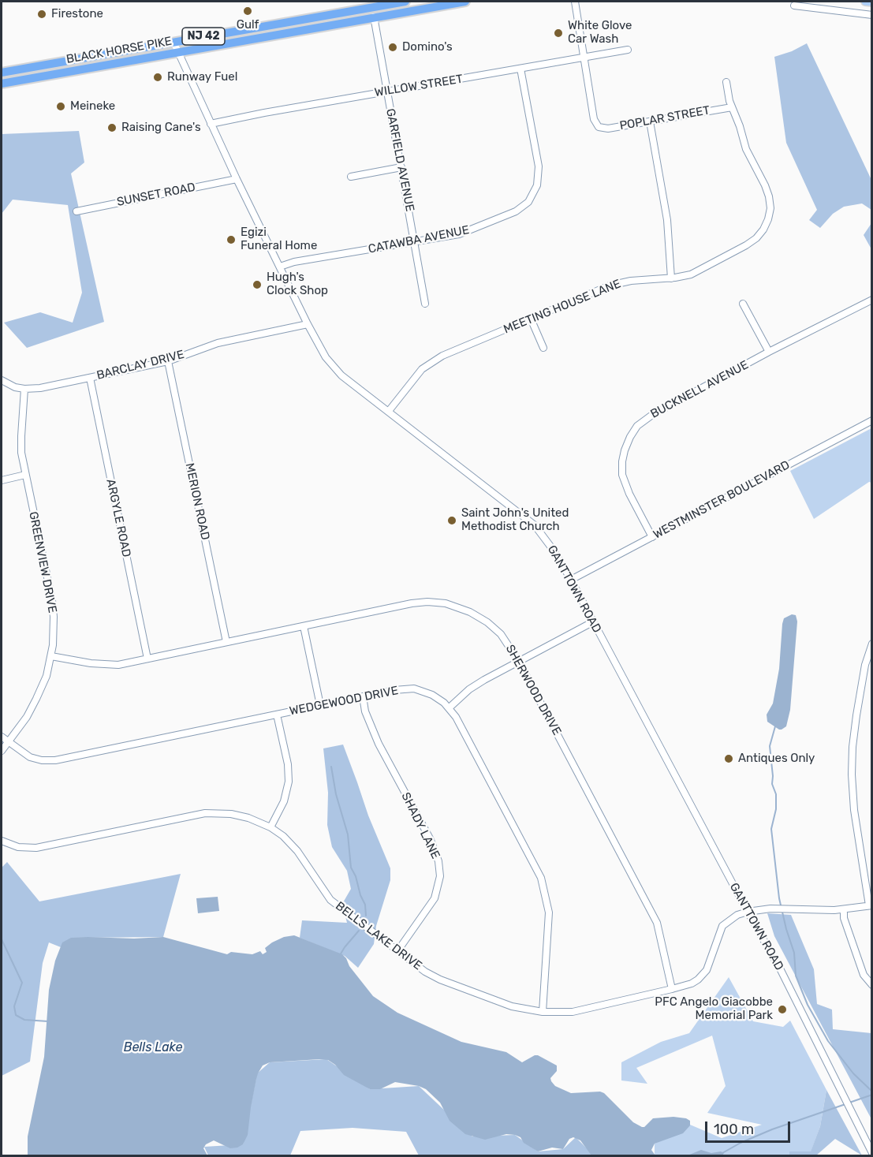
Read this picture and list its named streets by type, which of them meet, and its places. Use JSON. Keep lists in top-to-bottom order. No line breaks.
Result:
{"streets":{"highway":["NJ 42","BLACK HORSE PIKE"],"street":["WILLOW STREET","POPLAR STREET","GARFIELD AVENUE","SUNSET ROAD","CATAWBA AVENUE","MEETING HOUSE LANE","BARCLAY DRIVE","BUCKNELL AVENUE","WESTMINSTER BOULEVARD","MERION ROAD","ARGYLE ROAD","GREENVIEW DRIVE","GANTTOWN ROAD","SHERWOOD DRIVE","WEDGEWOOD DRIVE","SHADY LANE","BELLS LAKE DRIVE"]},"crossings":[["BLACK HORSE PIKE","GARFIELD AVENUE"],["BLACK HORSE PIKE","GANTTOWN ROAD"],["WILLOW STREET","POPLAR STREET"],["WILLOW STREET","GARFIELD AVENUE"],["WILLOW STREET","CATAWBA AVENUE"],["WILLOW STREET","GANTTOWN ROAD"],["POPLAR STREET","MEETING HOUSE LANE"],["GARFIELD AVENUE","CATAWBA AVENUE"],["SUNSET ROAD","GANTTOWN ROAD"],["CATAWBA AVENUE","GANTTOWN ROAD"],["MEETING HOUSE LANE","GANTTOWN ROAD"],["BARCLAY DRIVE","MERION ROAD"],["BARCLAY DRIVE","ARGYLE ROAD"],["BARCLAY DRIVE","GREENVIEW DRIVE"],["BARCLAY DRIVE","GANTTOWN ROAD"],["BUCKNELL AVENUE","WESTMINSTER BOULEVARD"],["WESTMINSTER BOULEVARD","GANTTOWN ROAD"],["MERION ROAD","SHERWOOD DRIVE"],["ARGYLE ROAD","SHERWOOD DRIVE"],["GREENVIEW DRIVE","SHERWOOD DRIVE"],["GREENVIEW DRIVE","WEDGEWOOD DRIVE"],["GANTTOWN ROAD","BELLS LAKE DRIVE"],["SHERWOOD DRIVE","BELLS LAKE DRIVE"],["WEDGEWOOD DRIVE","SHADY LANE"],["WEDGEWOOD DRIVE","BELLS LAKE DRIVE"],["SHADY LANE","BELLS LAKE DRIVE"]],"water":["Bells Lake"],"places":["Gulf","Firestone","White Glove Car Wash","Domino's","Runway Fuel","Meineke","Raising Cane's","Egizi Funeral Home","Hugh's Clock Shop","Saint John's United Methodist Church","Antiques Only","PFC Angelo Giacobbe Memorial Park"],"scale_bar":"100 m"}
